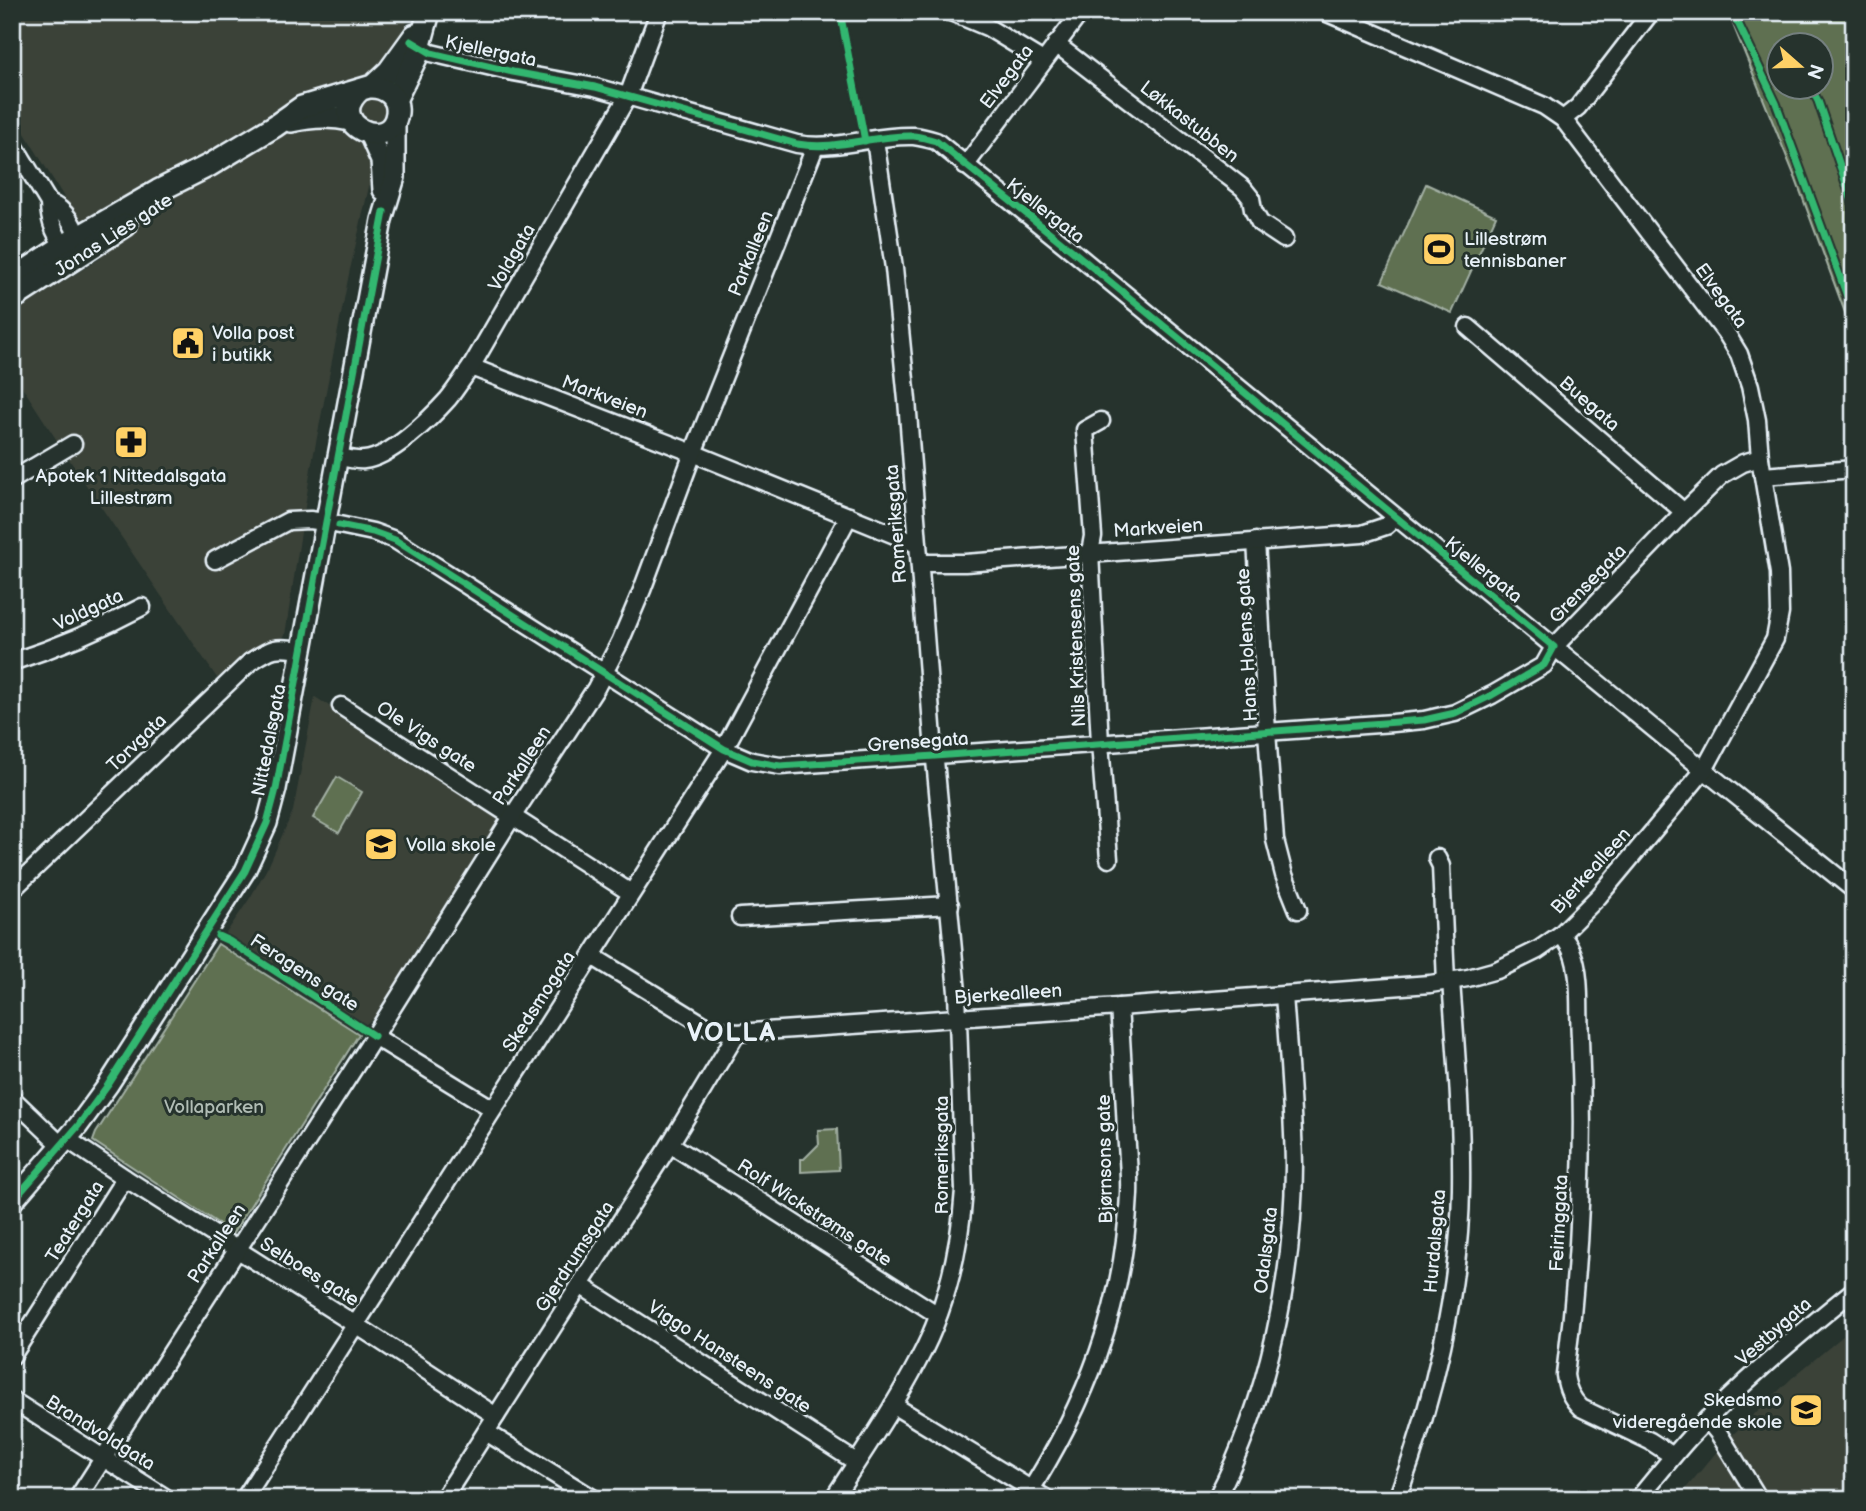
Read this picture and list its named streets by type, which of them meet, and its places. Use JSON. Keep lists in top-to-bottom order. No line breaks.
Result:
{"streets":{"main road":["Jonas Lies gate","Nittedalsgata"],"street":["Kjellergata","Elvegata","Løkkastubben","Parkalleen","Voldgata","Markveien","Buegata","Romeriksgata","Grensegata","Nils Kristensens gate","Hans Holens gate","Ole Vigs gate","Torvgata","Bjerkealleen","Skedsmogata","Bjørnsons gate","Rolf Wickstrøms gate","Teatergata","Feiringgata","Hurdalsgata","Odalsgata","Gjerdrumsgata","Selboes gate","Vestbygata","Viggo Hansteens gate","Brandvoldgata"],"cycle path":["Feragens gate"]},"crossings":[["Kjellergata","Elvegata"],["Kjellergata","Parkalleen"],["Kjellergata","Voldgata"],["Kjellergata","Markveien"],["Kjellergata","Romeriksgata"],["Kjellergata","Grensegata"],["Kjellergata","Nittedalsgata"],["Kjellergata","Bjerkealleen"],["Elvegata","Løkkastubben"],["Elvegata","Grensegata"],["Elvegata","Bjerkealleen"],["Jonas Lies gate","Nittedalsgata"],["Parkalleen","Markveien"],["Parkalleen","Grensegata"],["Parkalleen","Ole Vigs gate"],["Parkalleen","Selboes gate"],["Parkalleen","Brandvoldgata"],["Voldgata","Markveien"],["Voldgata","Nittedalsgata"],["Markveien","Romeriksgata"],["Markveien","Nils Kristensens gate"],["Markveien","Hans Holens gate"],["Markveien","Skedsmogata"],["Buegata","Grensegata"],["Romeriksgata","Grensegata"],["Romeriksgata","Bjerkealleen"],["Romeriksgata","Rolf Wickstrøms gate"],["Romeriksgata","Viggo Hansteens gate"],["Grensegata","Nils Kristensens gate"],["Grensegata","Hans Holens gate"],["Grensegata","Nittedalsgata"],["Grensegata","Skedsmogata"],["Ole Vigs gate","Skedsmogata"],["Nittedalsgata","Torvgata"],["Nittedalsgata","Selboes gate"],["Bjerkealleen","Skedsmogata"],["Bjerkealleen","Bjørnsons gate"],["Bjerkealleen","Feiringgata"],["Bjerkealleen","Hurdalsgata"],["Bjerkealleen","Odalsgata"],["Bjerkealleen","Gjerdrumsgata"],["Skedsmogata","Selboes gate"],["Rolf Wickstrøms gate","Gjerdrumsgata"],["Teatergata","Selboes gate"],["Feiringgata","Vestbygata"],["Gjerdrumsgata","Selboes gate"],["Gjerdrumsgata","Viggo Hansteens gate"]],"districts":["VOLLA"],"parks":["Vollaparken"],"places":{"sports":["Lillestrøm tennisbaner"],"public building":["Volla post i butikk"],"pharmacy":["Apotek 1 Nittedalsgata Lillestrøm"],"school or university":["Volla skole","Skedsmo videregående skole"]},"north":"right"}
